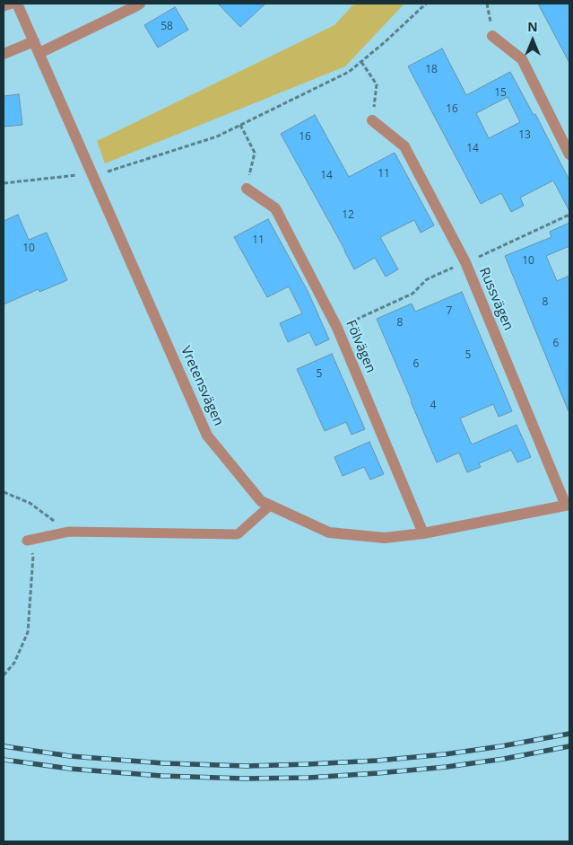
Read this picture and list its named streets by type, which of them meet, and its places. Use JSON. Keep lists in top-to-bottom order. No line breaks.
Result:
{"streets":{"street":["Russvägen","Fölvägen","Vretensvägen"]},"crossings":[["Russvägen","Vretensvägen"],["Fölvägen","Vretensvägen"]],"house_numbers":["58","18","15","16","13","16","14","11","14","12","11","10","10","8","7","8","6","5","6","5","4"],"north":"top"}
